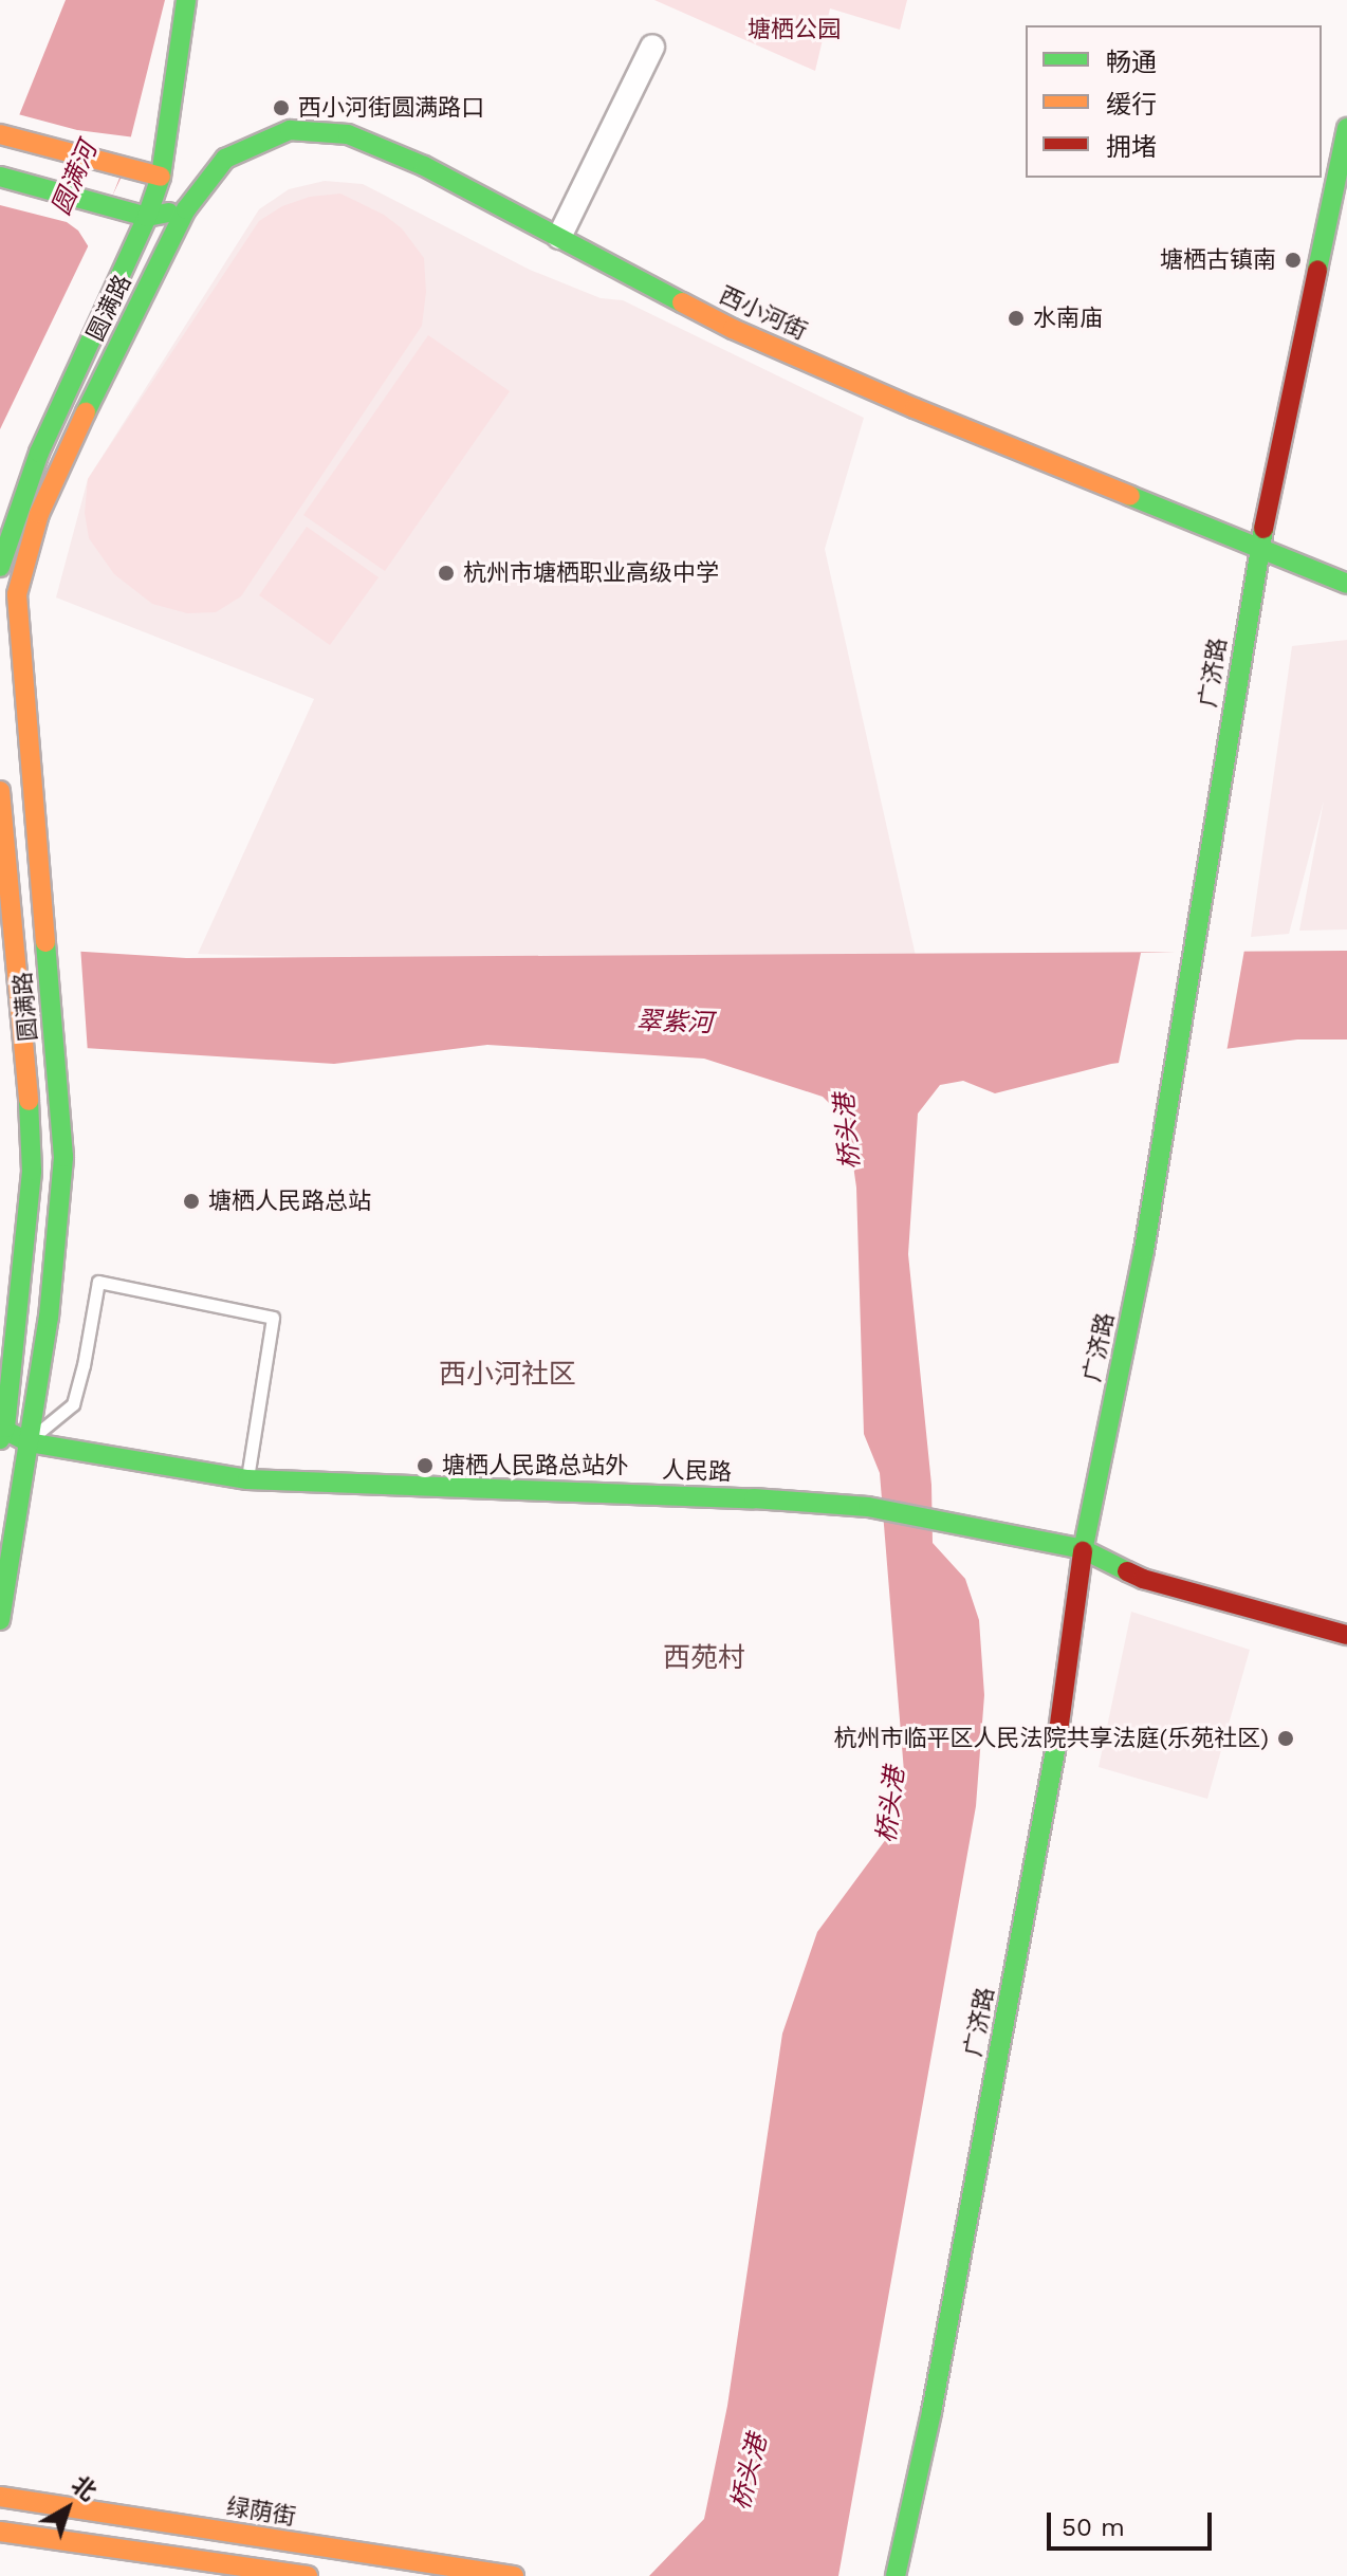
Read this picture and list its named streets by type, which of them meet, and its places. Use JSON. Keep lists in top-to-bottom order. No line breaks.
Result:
{"streets":{"street":["圆满路","西小河街","广济路","人民路","绿荫街"]},"crossings":[["圆满路","西小河街"],["圆满路","人民路"],["西小河街","广济路"],["广济路","人民路"]],"districts":["西小河社区","西苑村"],"water":["圆满河","翠紫河","桥头港"],"parks":["塘栖公园"],"places":["西小河街圆满路口","塘栖古镇南","水南庙","杭州市塘栖职业高级中学","塘栖人民路总站","塘栖人民路总站外","杭州市临平区人民法院共享法庭(乐苑社区)"],"legend":["畅通","缓行","拥堵"],"scale_bar":"50 m","north":"top right"}
